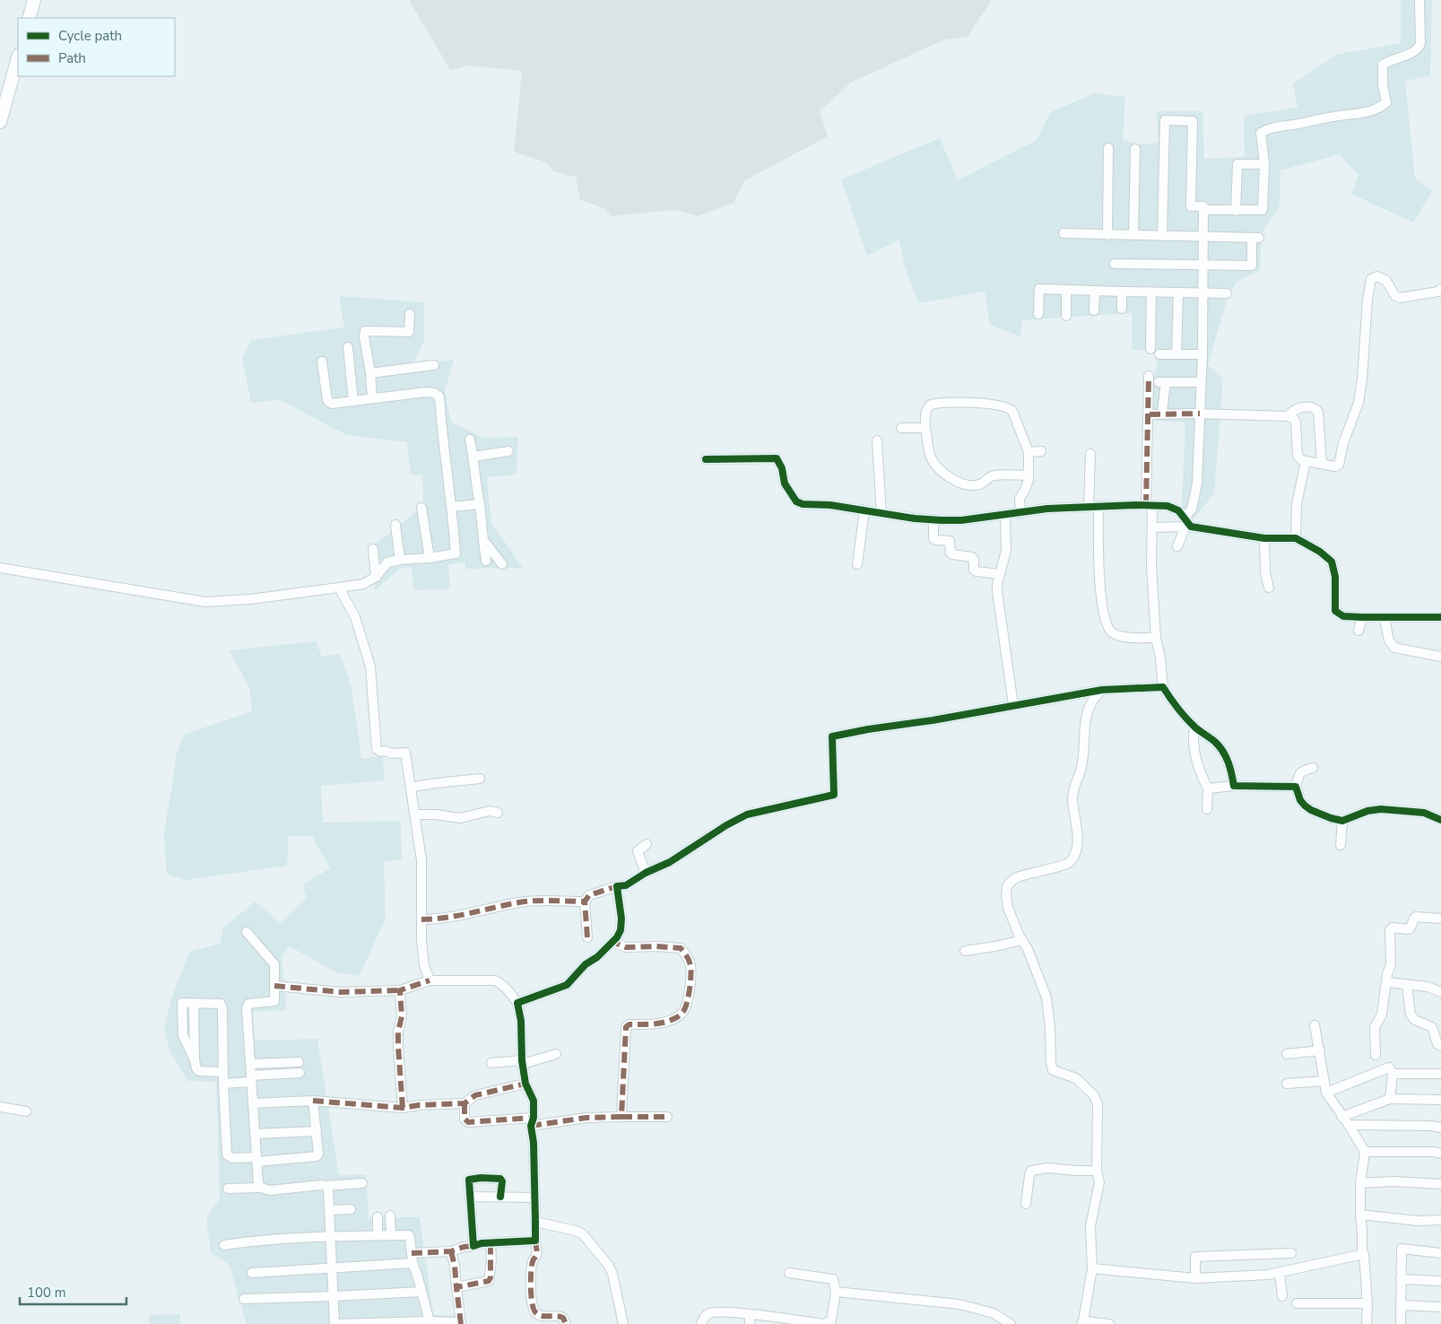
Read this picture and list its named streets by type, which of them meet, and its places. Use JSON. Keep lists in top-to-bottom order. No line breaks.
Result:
{"legend":["Cycle path","Path"],"scale_bar":"100 m"}
